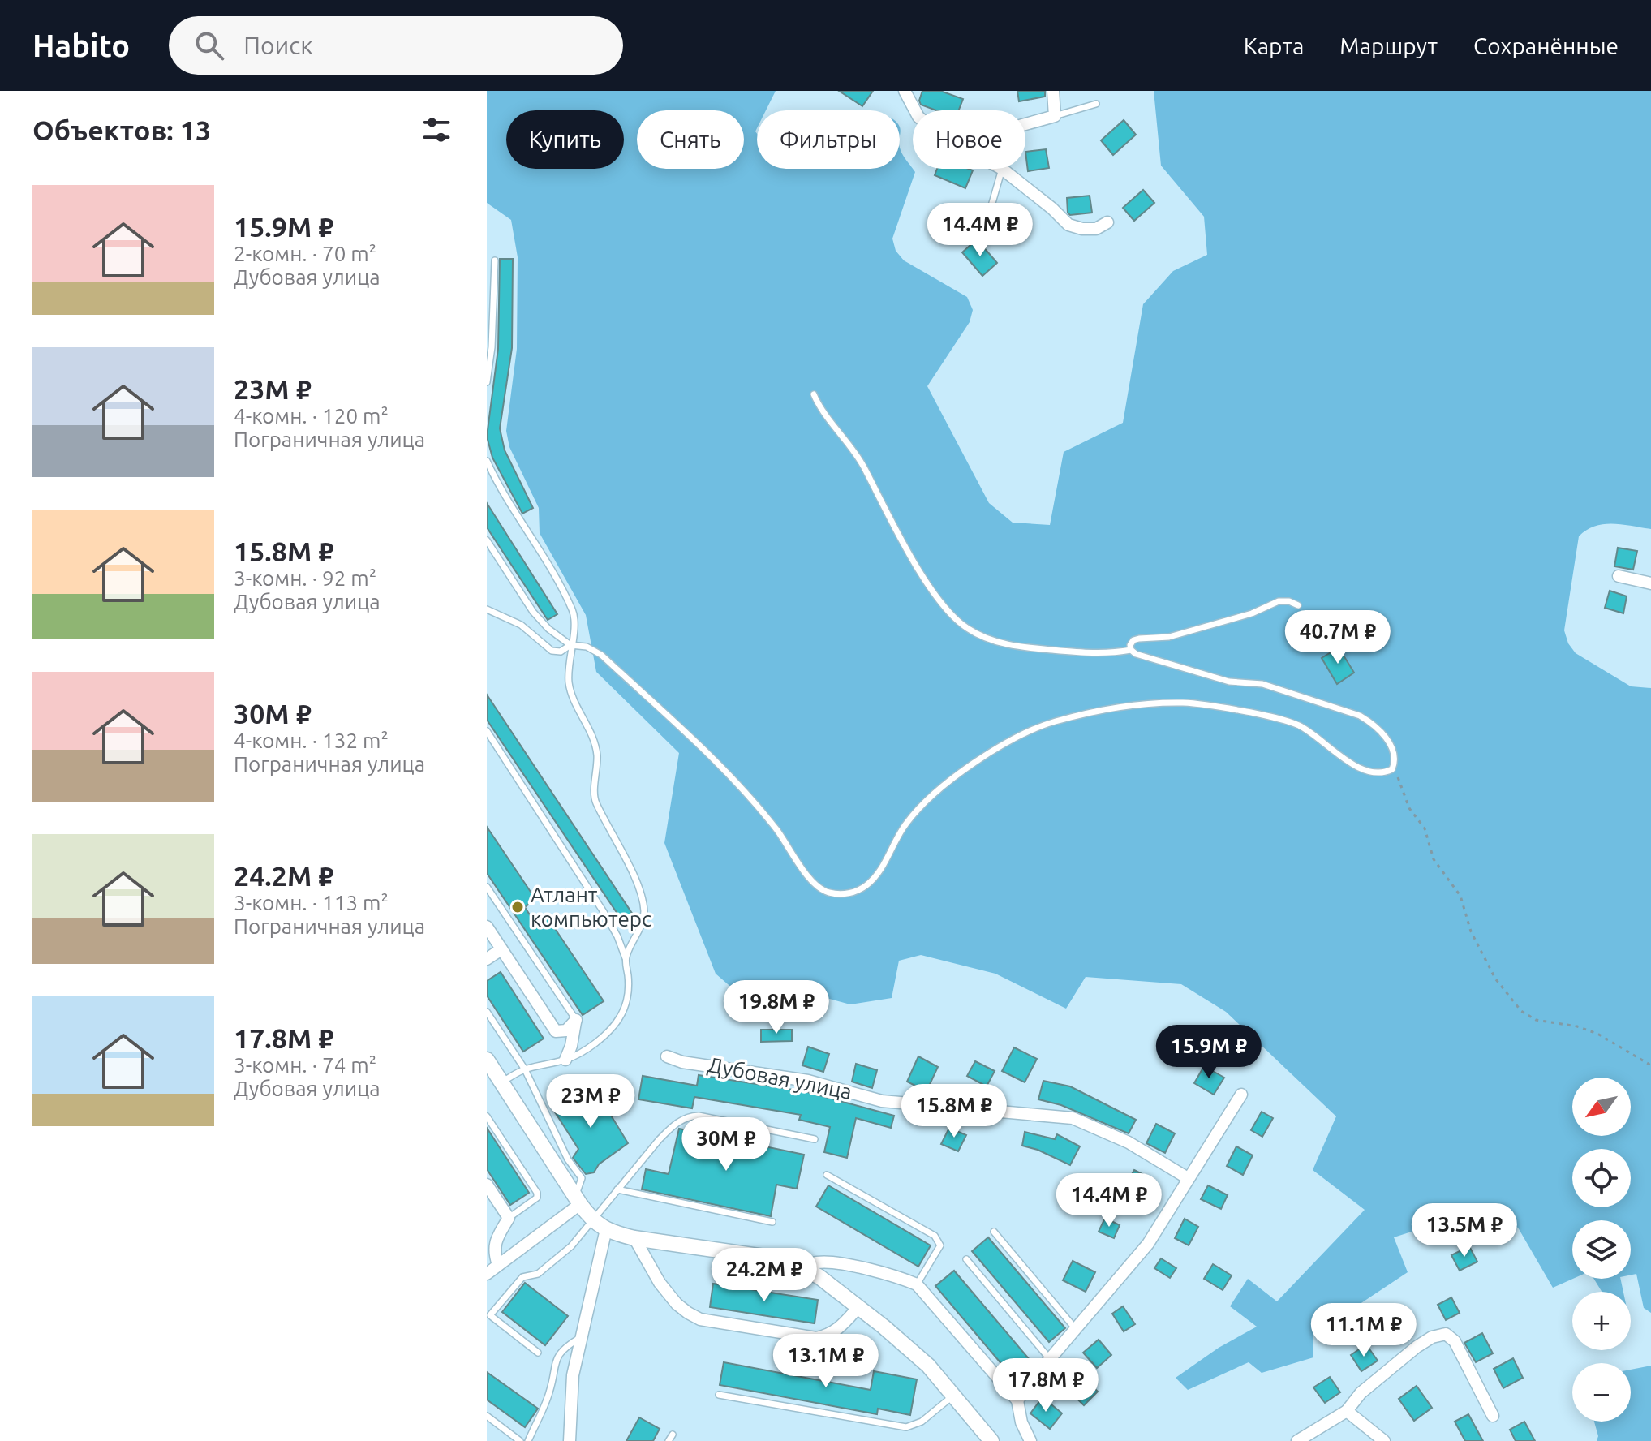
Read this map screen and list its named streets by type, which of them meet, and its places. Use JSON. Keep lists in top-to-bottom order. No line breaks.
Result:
{"streets":{"street":["Дубовая улица"]},"places":["Атлант компьютерс"],"north":"bottom left","page":{"header":"Habito","search":"Поиск","nav":["Карта","Маршрут","Сохранённые"],"heading":"Объектов: 13","chip":["Купить","Снять","Фильтры","Новое"],"list":[{"name":"15.9M ₽","note":"2-комн. · 70 m² · Дубовая улица"},{"name":"23M ₽","note":"4-комн. · 120 m² · Пограничная улица"},{"name":"15.8M ₽","note":"3-комн. · 92 m² · Дубовая улица"},{"name":"30M ₽","note":"4-комн. · 132 m² · Пограничная улица"},{"name":"24.2M ₽","note":"3-комн. · 113 m² · Пограничная улица"},{"name":"17.8M ₽","note":"3-комн. · 74 m² · Дубовая улица"}],"price":["14.4M ₽","40.7M ₽","19.8M ₽","15.9M ₽","23M ₽","15.8M ₽","30M ₽","14.4M ₽","13.5M ₽","24.2M ₽","11.1M ₽","13.1M ₽","17.8M ₽"],"map_buttons":["+","−"]}}
